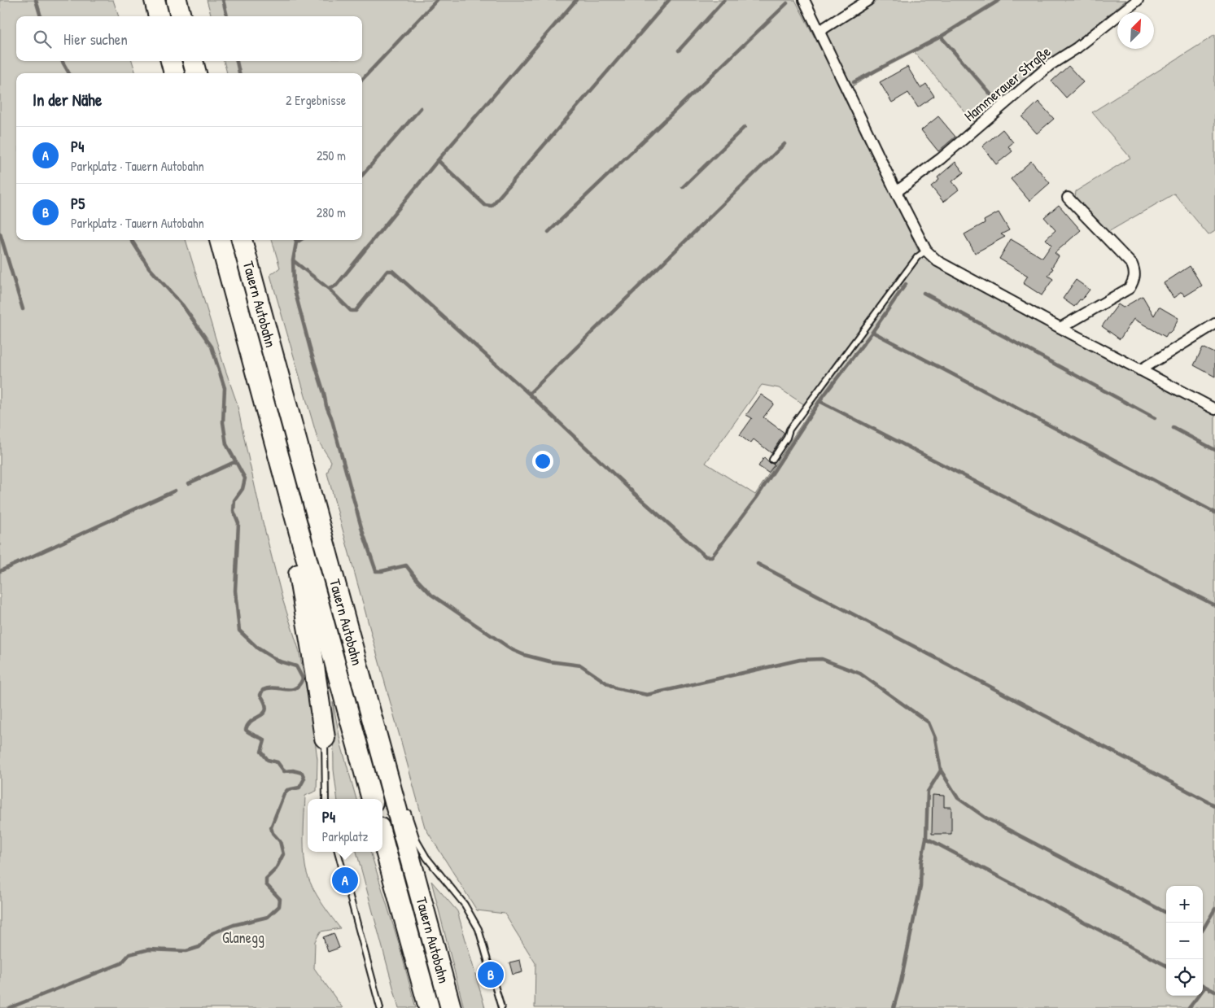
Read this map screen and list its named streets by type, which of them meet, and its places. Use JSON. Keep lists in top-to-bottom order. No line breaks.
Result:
{"streets":{"highway":["Tauern Autobahn"],"street":["Hammerauer Straße"]},"parks":["Glanegg"],"north":"top right","page":{"search":"Hier suchen","heading":["In der Nähe","2 Ergebnisse"],"list":[{"mark":"A","name":"P4","note":"Parkplatz · Tauern Autobahn","value":"250 m"},{"mark":"B","name":"P5","note":"Parkplatz · Tauern Autobahn","value":"280 m"}],"popup":["P4","Parkplatz"],"pins":["A","B"],"map_buttons":["+","−"]}}
